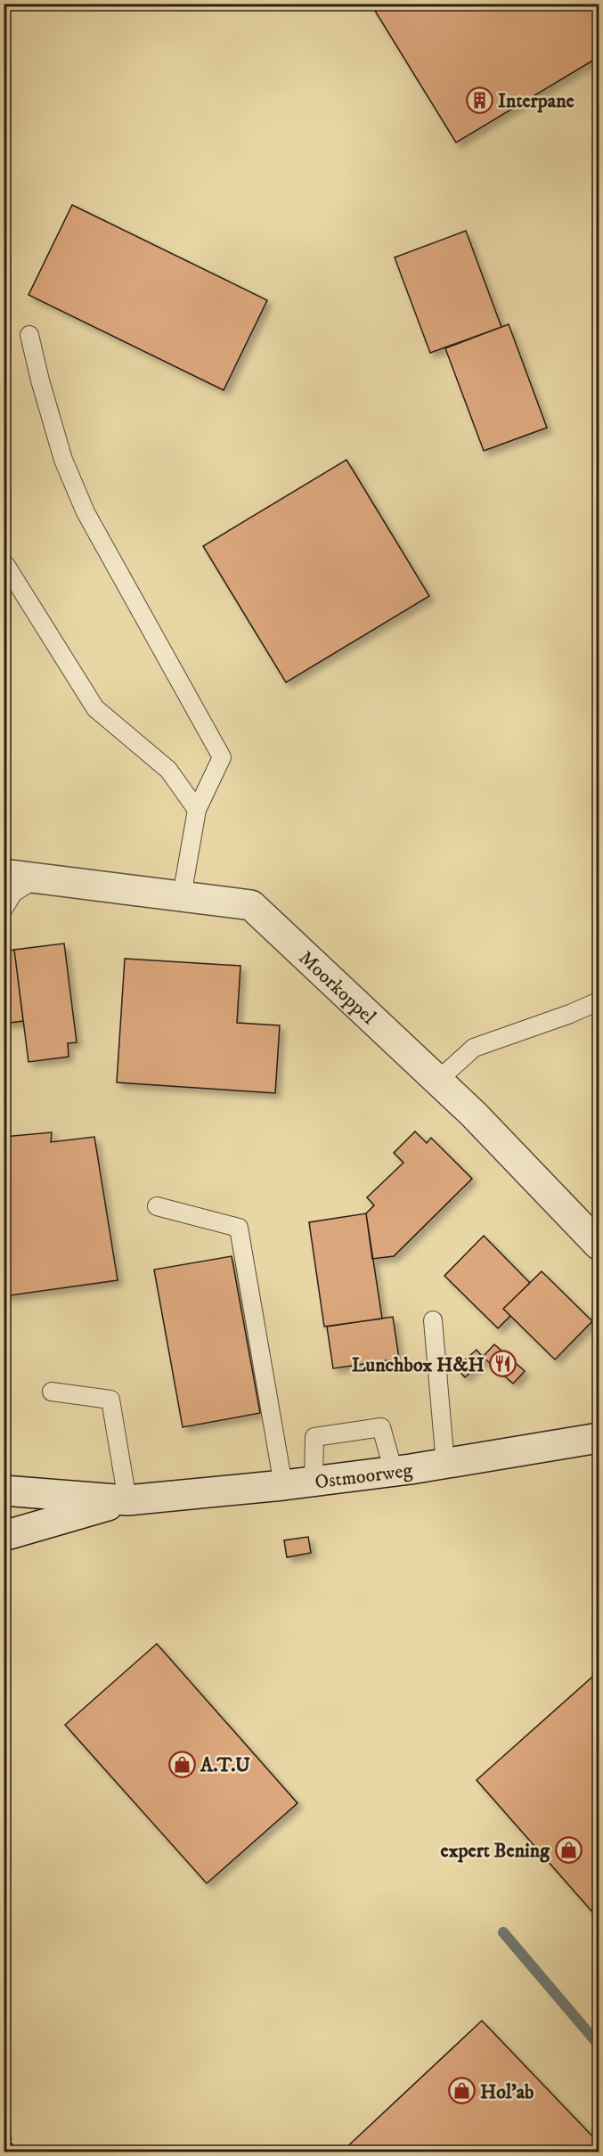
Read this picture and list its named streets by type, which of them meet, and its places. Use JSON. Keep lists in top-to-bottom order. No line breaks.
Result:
{"streets":{"street":["Moorkoppel","Ostmoorweg"]},"places":{"building":["Interpane"],"restaurant":["Lunchbox H&H"],"shop":["A.T.U","expert Bening","Hol'ab"]}}
